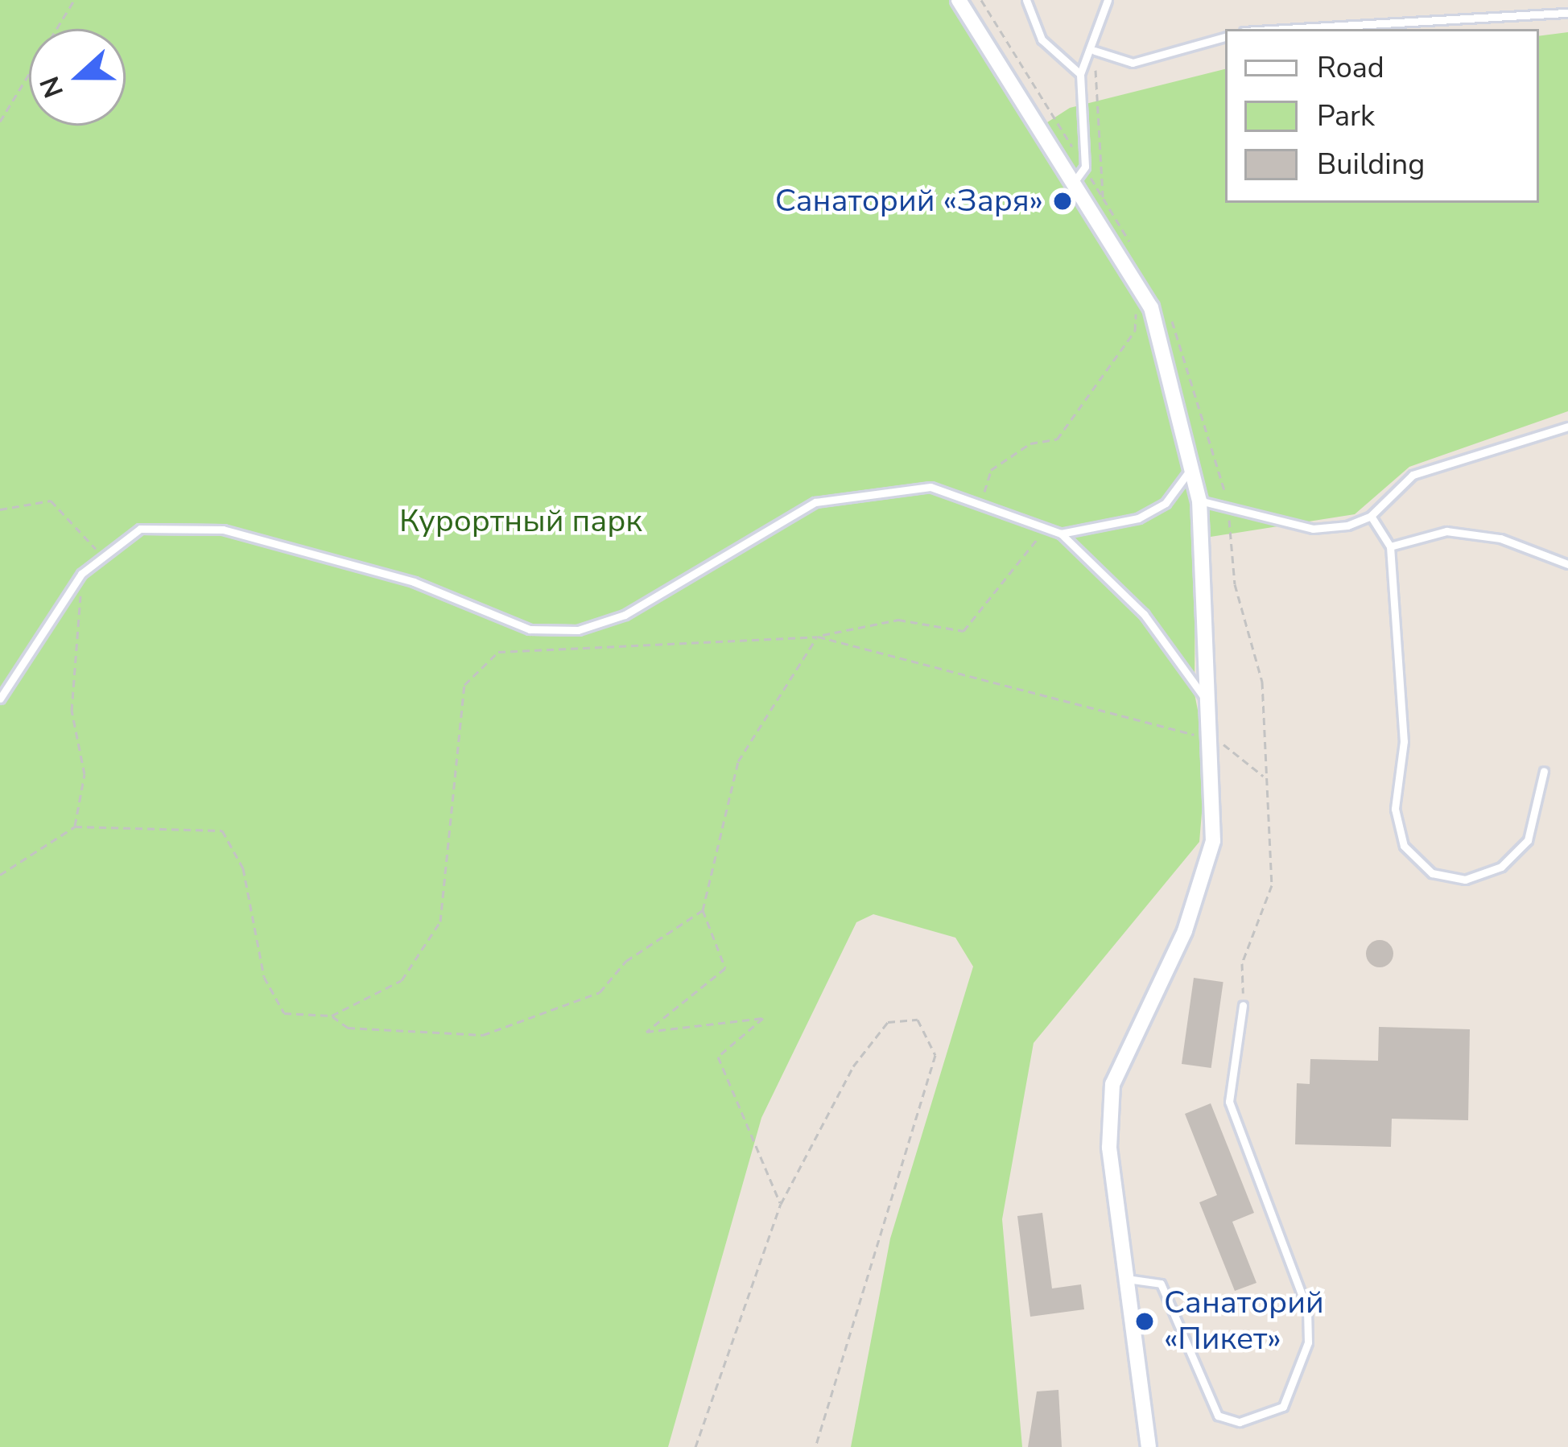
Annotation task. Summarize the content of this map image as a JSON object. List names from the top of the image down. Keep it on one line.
{"parks":["Курортный парк"],"places":["Санаторий «Заря»","Санаторий «Пикет»"],"legend":["Road","Park","Building"],"north":"left"}
